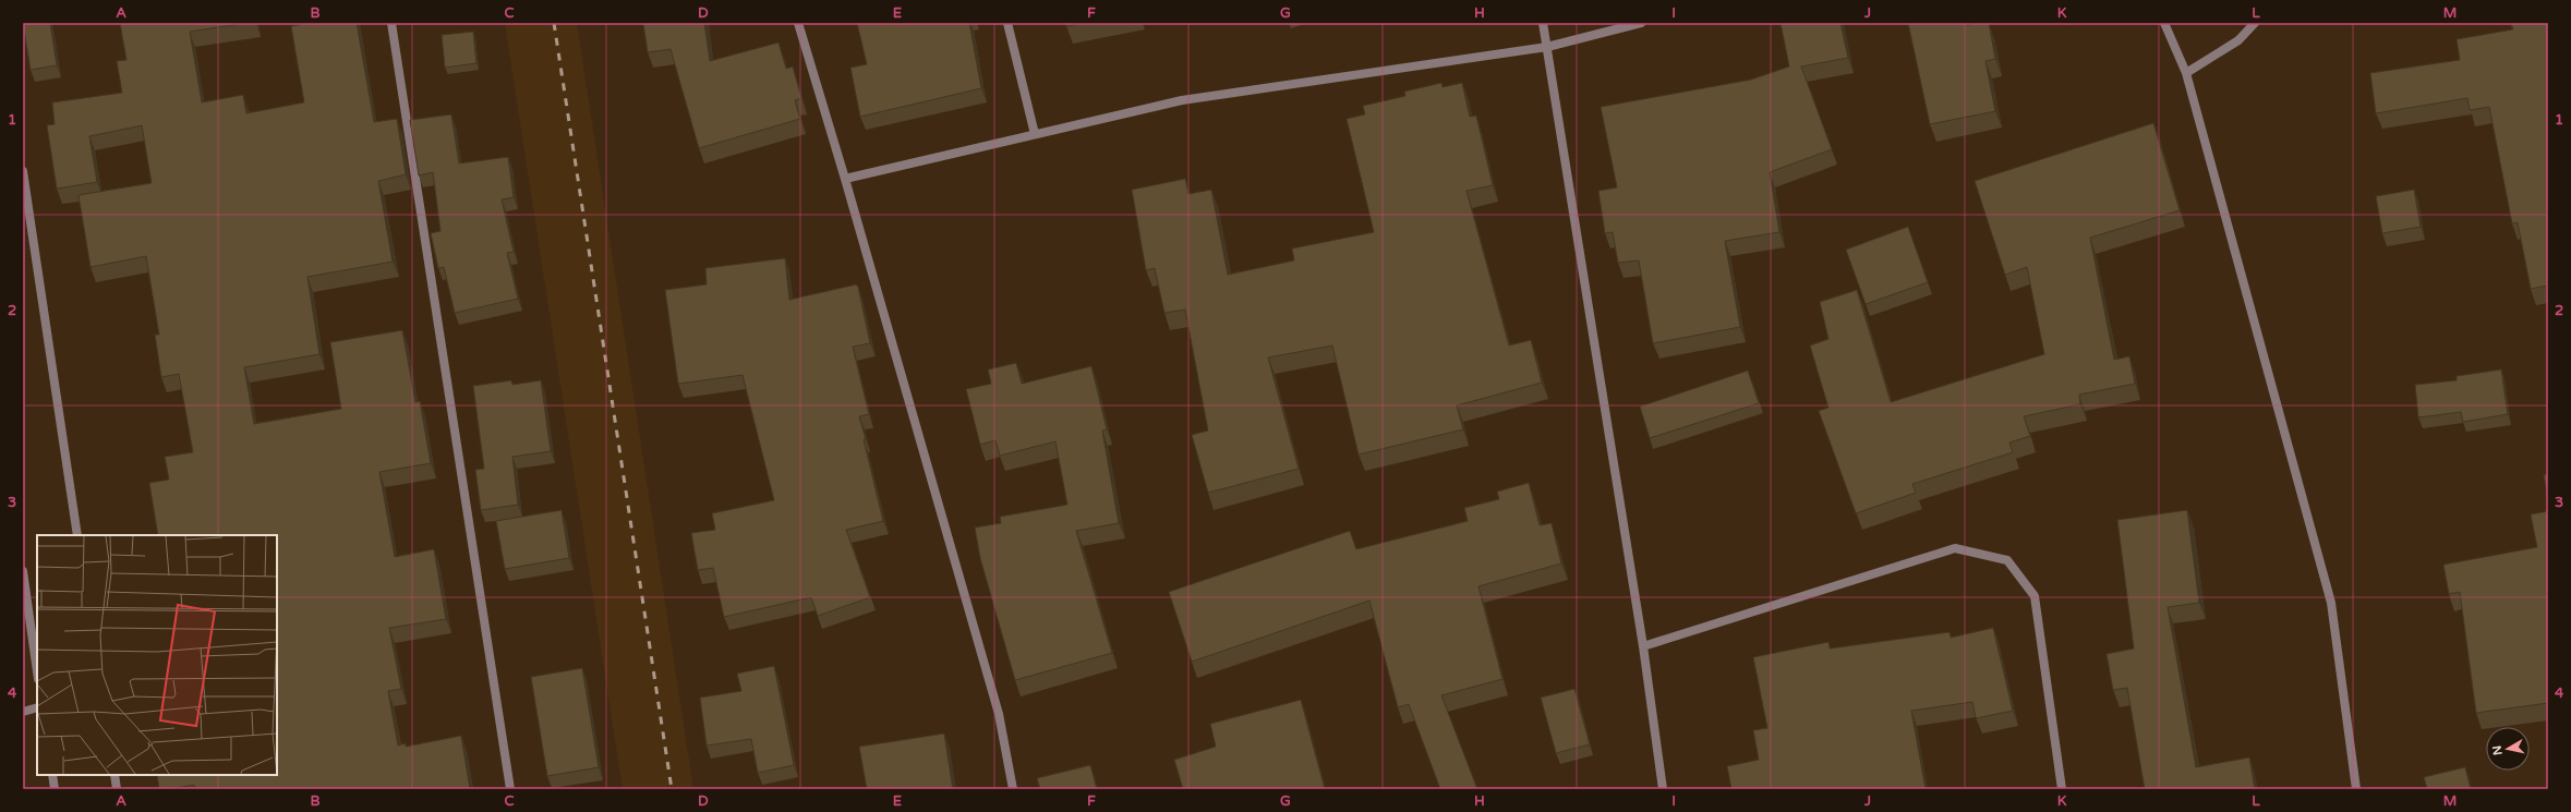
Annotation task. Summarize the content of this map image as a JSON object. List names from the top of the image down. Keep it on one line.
{"north":"left","grid":{"columns":["A","B","C","D","E","F","G","H","I","J","K","L","M"],"rows":["1","2","3","4"]}}
